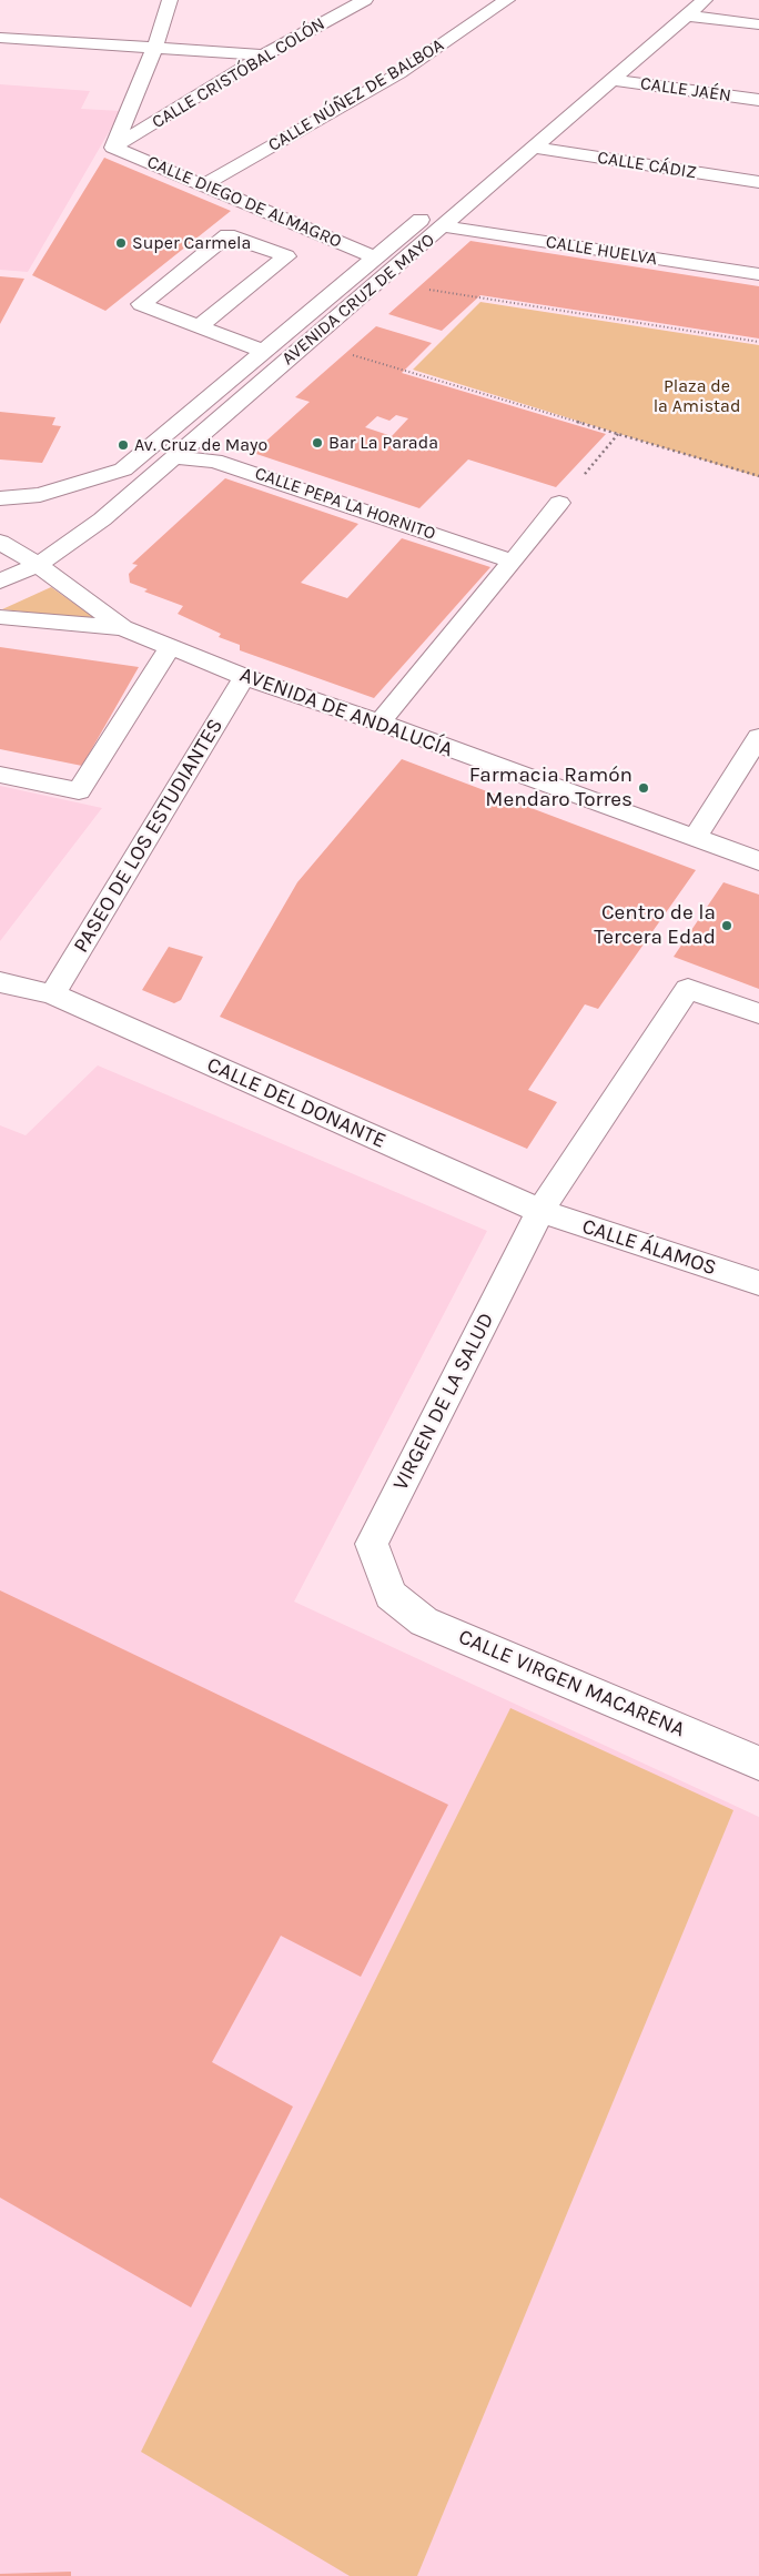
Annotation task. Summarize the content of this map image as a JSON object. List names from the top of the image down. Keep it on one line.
{"streets":{"street":["CALLE CRISTÓBAL COLÓN","CALLE JAÉN","CALLE NÚÑEZ DE BALBOA","CALLE CÁDIZ","CALLE DIEGO DE ALMAGRO","CALLE HUELVA","AVENIDA CRUZ DE MAYO","CALLE PEPA LA HORNITO","AVENIDA DE ANDALUCÍA","PASEO DE LOS ESTUDIANTES","CALLE DEL DONANTE","CALLE ÁLAMOS","VIRGEN DE LA SALUD","CALLE VIRGEN MACARENA"]},"crossings":[["CALLE CRISTÓBAL COLÓN","CALLE DIEGO DE ALMAGRO"],["CALLE JAÉN","AVENIDA CRUZ DE MAYO"],["CALLE NÚÑEZ DE BALBOA","CALLE DIEGO DE ALMAGRO"],["CALLE CÁDIZ","AVENIDA CRUZ DE MAYO"],["CALLE DIEGO DE ALMAGRO","AVENIDA CRUZ DE MAYO"],["CALLE HUELVA","AVENIDA CRUZ DE MAYO"],["AVENIDA CRUZ DE MAYO","CALLE PEPA LA HORNITO"],["AVENIDA CRUZ DE MAYO","AVENIDA DE ANDALUCÍA"],["AVENIDA DE ANDALUCÍA","PASEO DE LOS ESTUDIANTES"],["PASEO DE LOS ESTUDIANTES","CALLE DEL DONANTE"],["CALLE DEL DONANTE","CALLE ÁLAMOS"],["CALLE DEL DONANTE","VIRGEN DE LA SALUD"],["CALLE ÁLAMOS","VIRGEN DE LA SALUD"],["VIRGEN DE LA SALUD","CALLE VIRGEN MACARENA"]],"parks":["Plaza de la Amistad"],"places":["Super Carmela","Bar La Parada","Av. Cruz de Mayo","Farmacia Ramón Mendaro Torres","Centro de la Tercera Edad"]}
